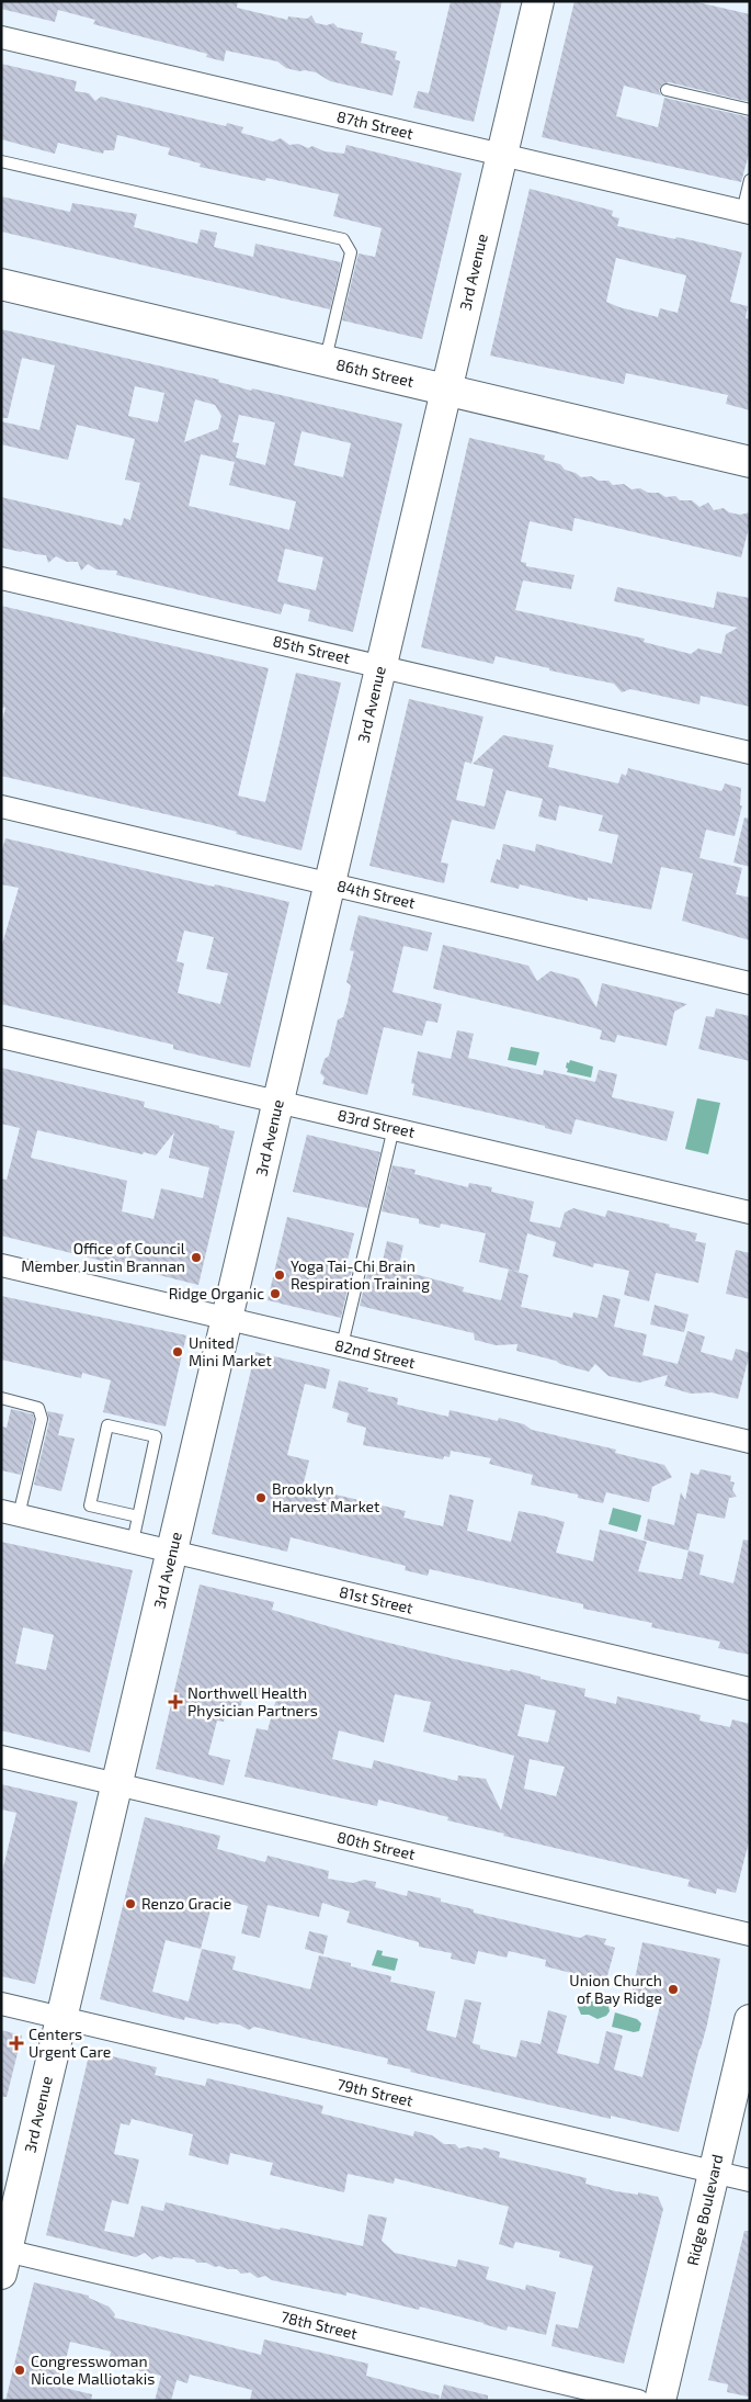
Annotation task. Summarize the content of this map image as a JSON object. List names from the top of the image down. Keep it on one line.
{"streets":{"street":["87th Street","3rd Avenue","86th Street","85th Street","84th Street","83rd Street","82nd Street","81st Street","80th Street","79th Street","Ridge Boulevard","78th Street"]},"crossings":[["87th Street","3rd Avenue"],["3rd Avenue","86th Street"],["3rd Avenue","85th Street"],["3rd Avenue","84th Street"],["3rd Avenue","83rd Street"],["3rd Avenue","82nd Street"],["3rd Avenue","81st Street"],["3rd Avenue","80th Street"],["3rd Avenue","79th Street"],["3rd Avenue","78th Street"],["79th Street","Ridge Boulevard"]],"places":{"other":["Office of Council Member Justin Brannan","Yoga Tai-Chi Brain Respiration Training","Ridge Organic","United Mini Market","Brooklyn Harvest Market","Renzo Gracie","Union Church of Bay Ridge","Congresswoman Nicole Malliotakis"],"health":["Northwell Health Physician Partners","Centers Urgent Care"]}}
